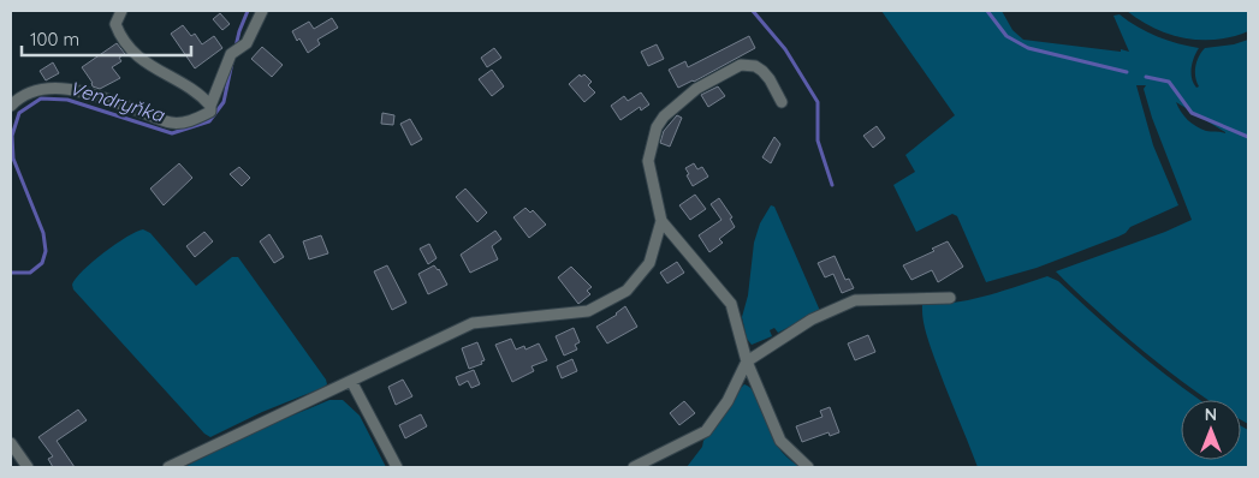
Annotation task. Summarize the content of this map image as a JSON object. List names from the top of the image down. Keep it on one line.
{"water":["Vendryňka"],"scale_bar":"100 m","north":"top"}
